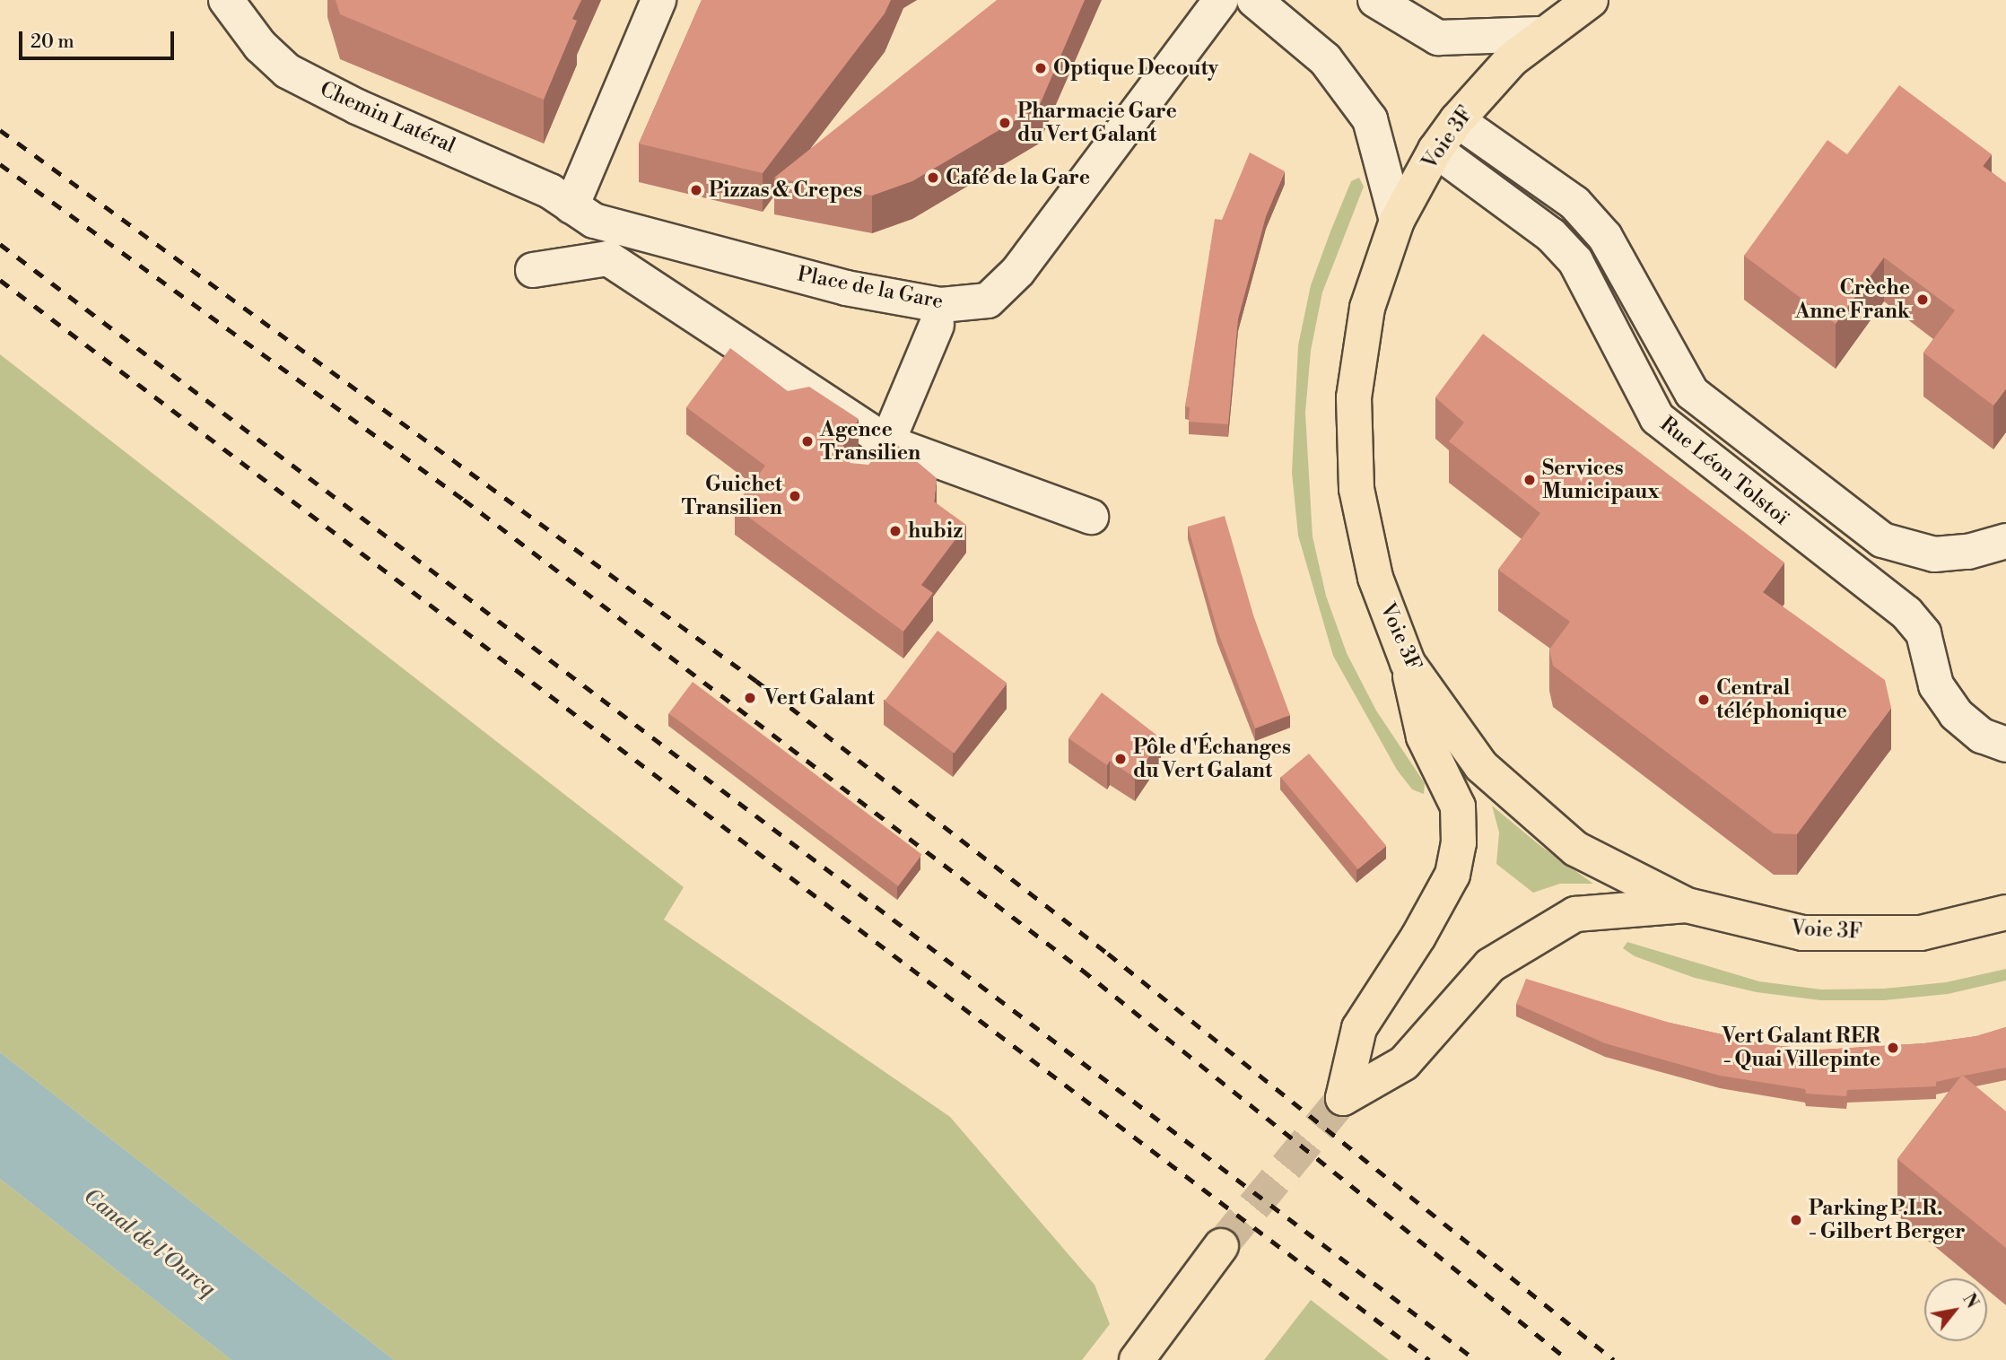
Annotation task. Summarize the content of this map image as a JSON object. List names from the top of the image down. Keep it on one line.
{"streets":{"main road":["Voie 3F"],"street":["Chemin Latéral","Place de la Gare","Rue Léon Tolstoï"]},"crossings":[["Chemin Latéral","Place de la Gare"],["Voie 3F","Rue Léon Tolstoï"]],"water":["Canal de l'Ourcq"],"places":["Optique Decouty","Pharmacie Gare du Vert Galant","Café de la Gare","Pizzas & Crepes","Crèche Anne Frank","Agence Transilien","Services Municipaux","Guichet Transilien","hubiz","Vert Galant","Central téléphonique","Pôle d'Échanges du Vert Galant","Vert Galant RER - Quai Villepinte","Parking P.I.R. - Gilbert Berger"],"scale_bar":"20 m","north":"top right"}
